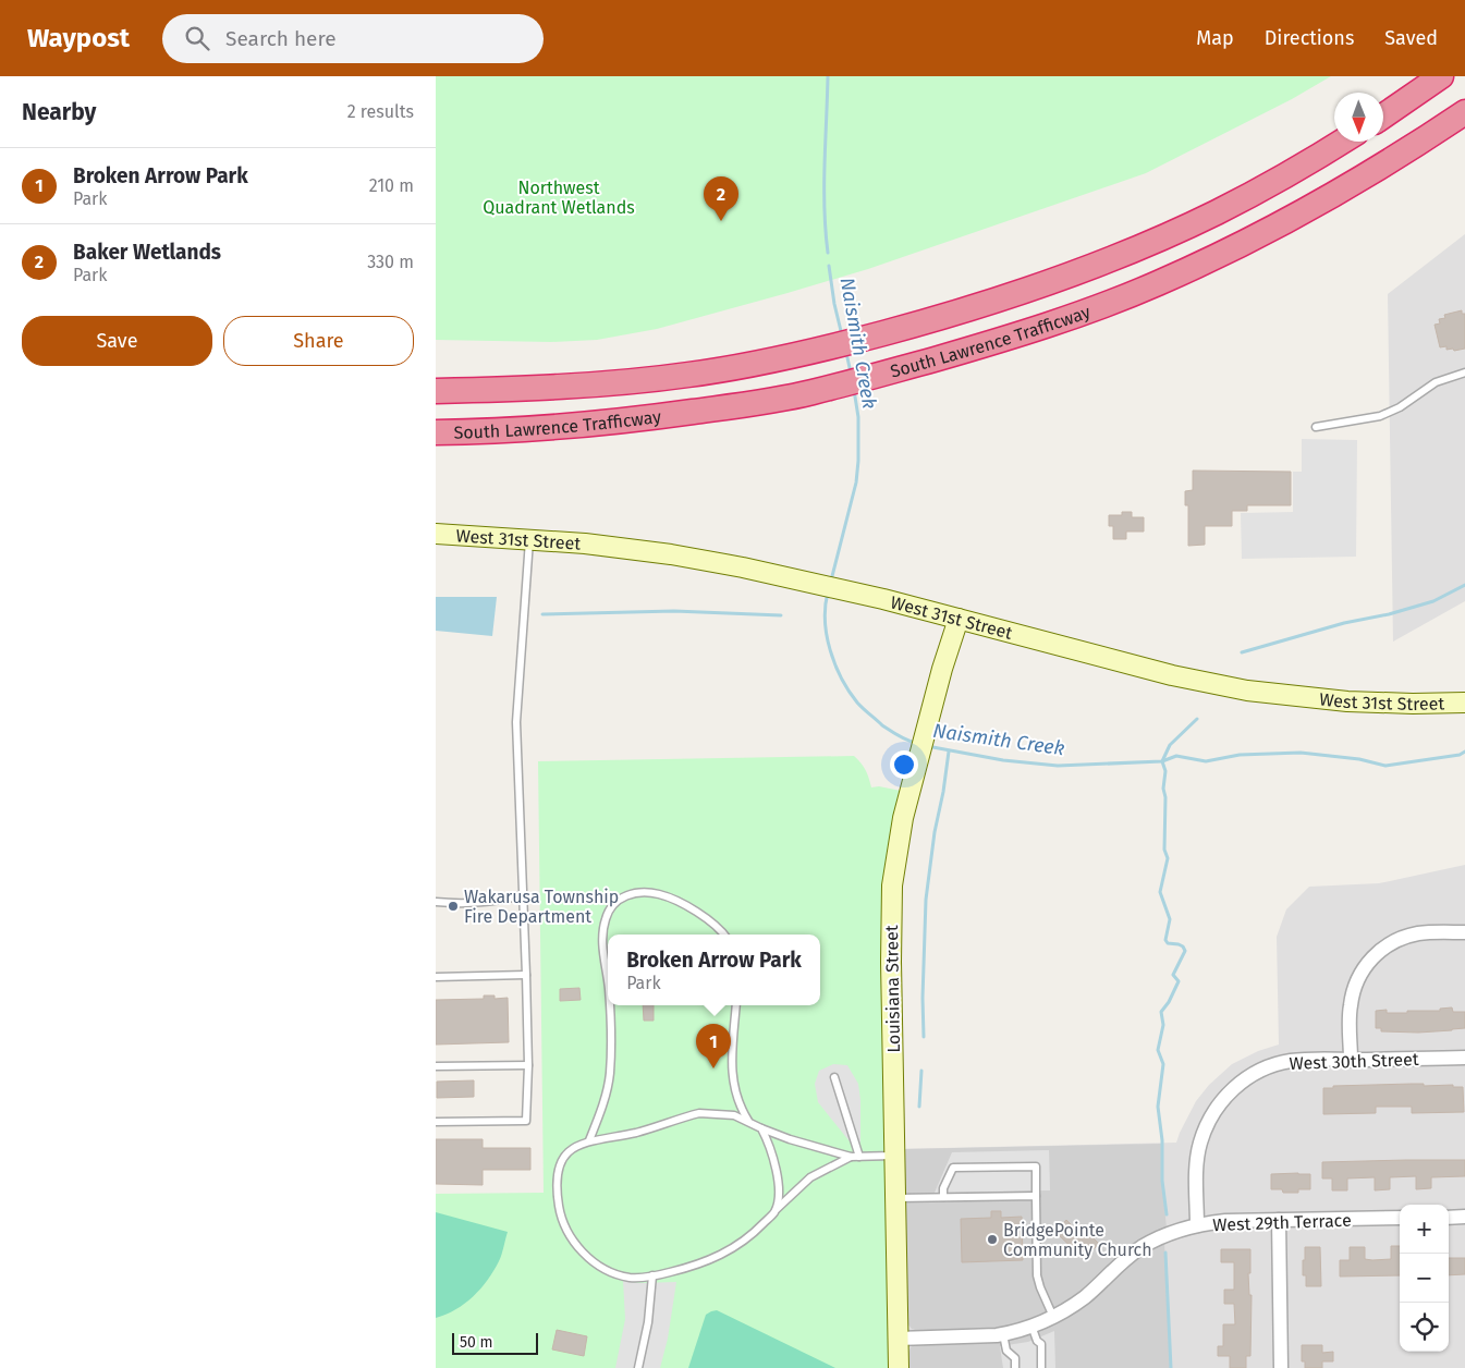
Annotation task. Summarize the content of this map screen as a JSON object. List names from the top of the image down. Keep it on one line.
{"streets":{"highway":["South Lawrence Trafficway"],"main road":["West 31st Street","Louisiana Street"],"street":["West 30th Street","West 29th Terrace"]},"crossings":[["West 31st Street","Louisiana Street"],["Louisiana Street","West 29th Terrace"],["West 30th Street","West 29th Terrace"]],"water":["Naismith Creek"],"parks":["Northwest Quadrant Wetlands"],"places":["Wakarusa Township Fire Department","BridgePointe Community Church"],"scale_bar":"50 m","north":"bottom","page":{"header":"Waypost","search":"Search here","nav":["Map","Directions","Saved"],"heading":["Nearby","2 results"],"list":[{"mark":"1","name":"Broken Arrow Park","note":"Park","value":"210 m"},{"mark":"2","name":"Baker Wetlands","note":"Park","value":"330 m"}],"pins":["2","1"],"buttons":["Save","Share"],"popup":["Broken Arrow Park","Park"],"map_buttons":["+","−"],"scale":"50 m"}}
